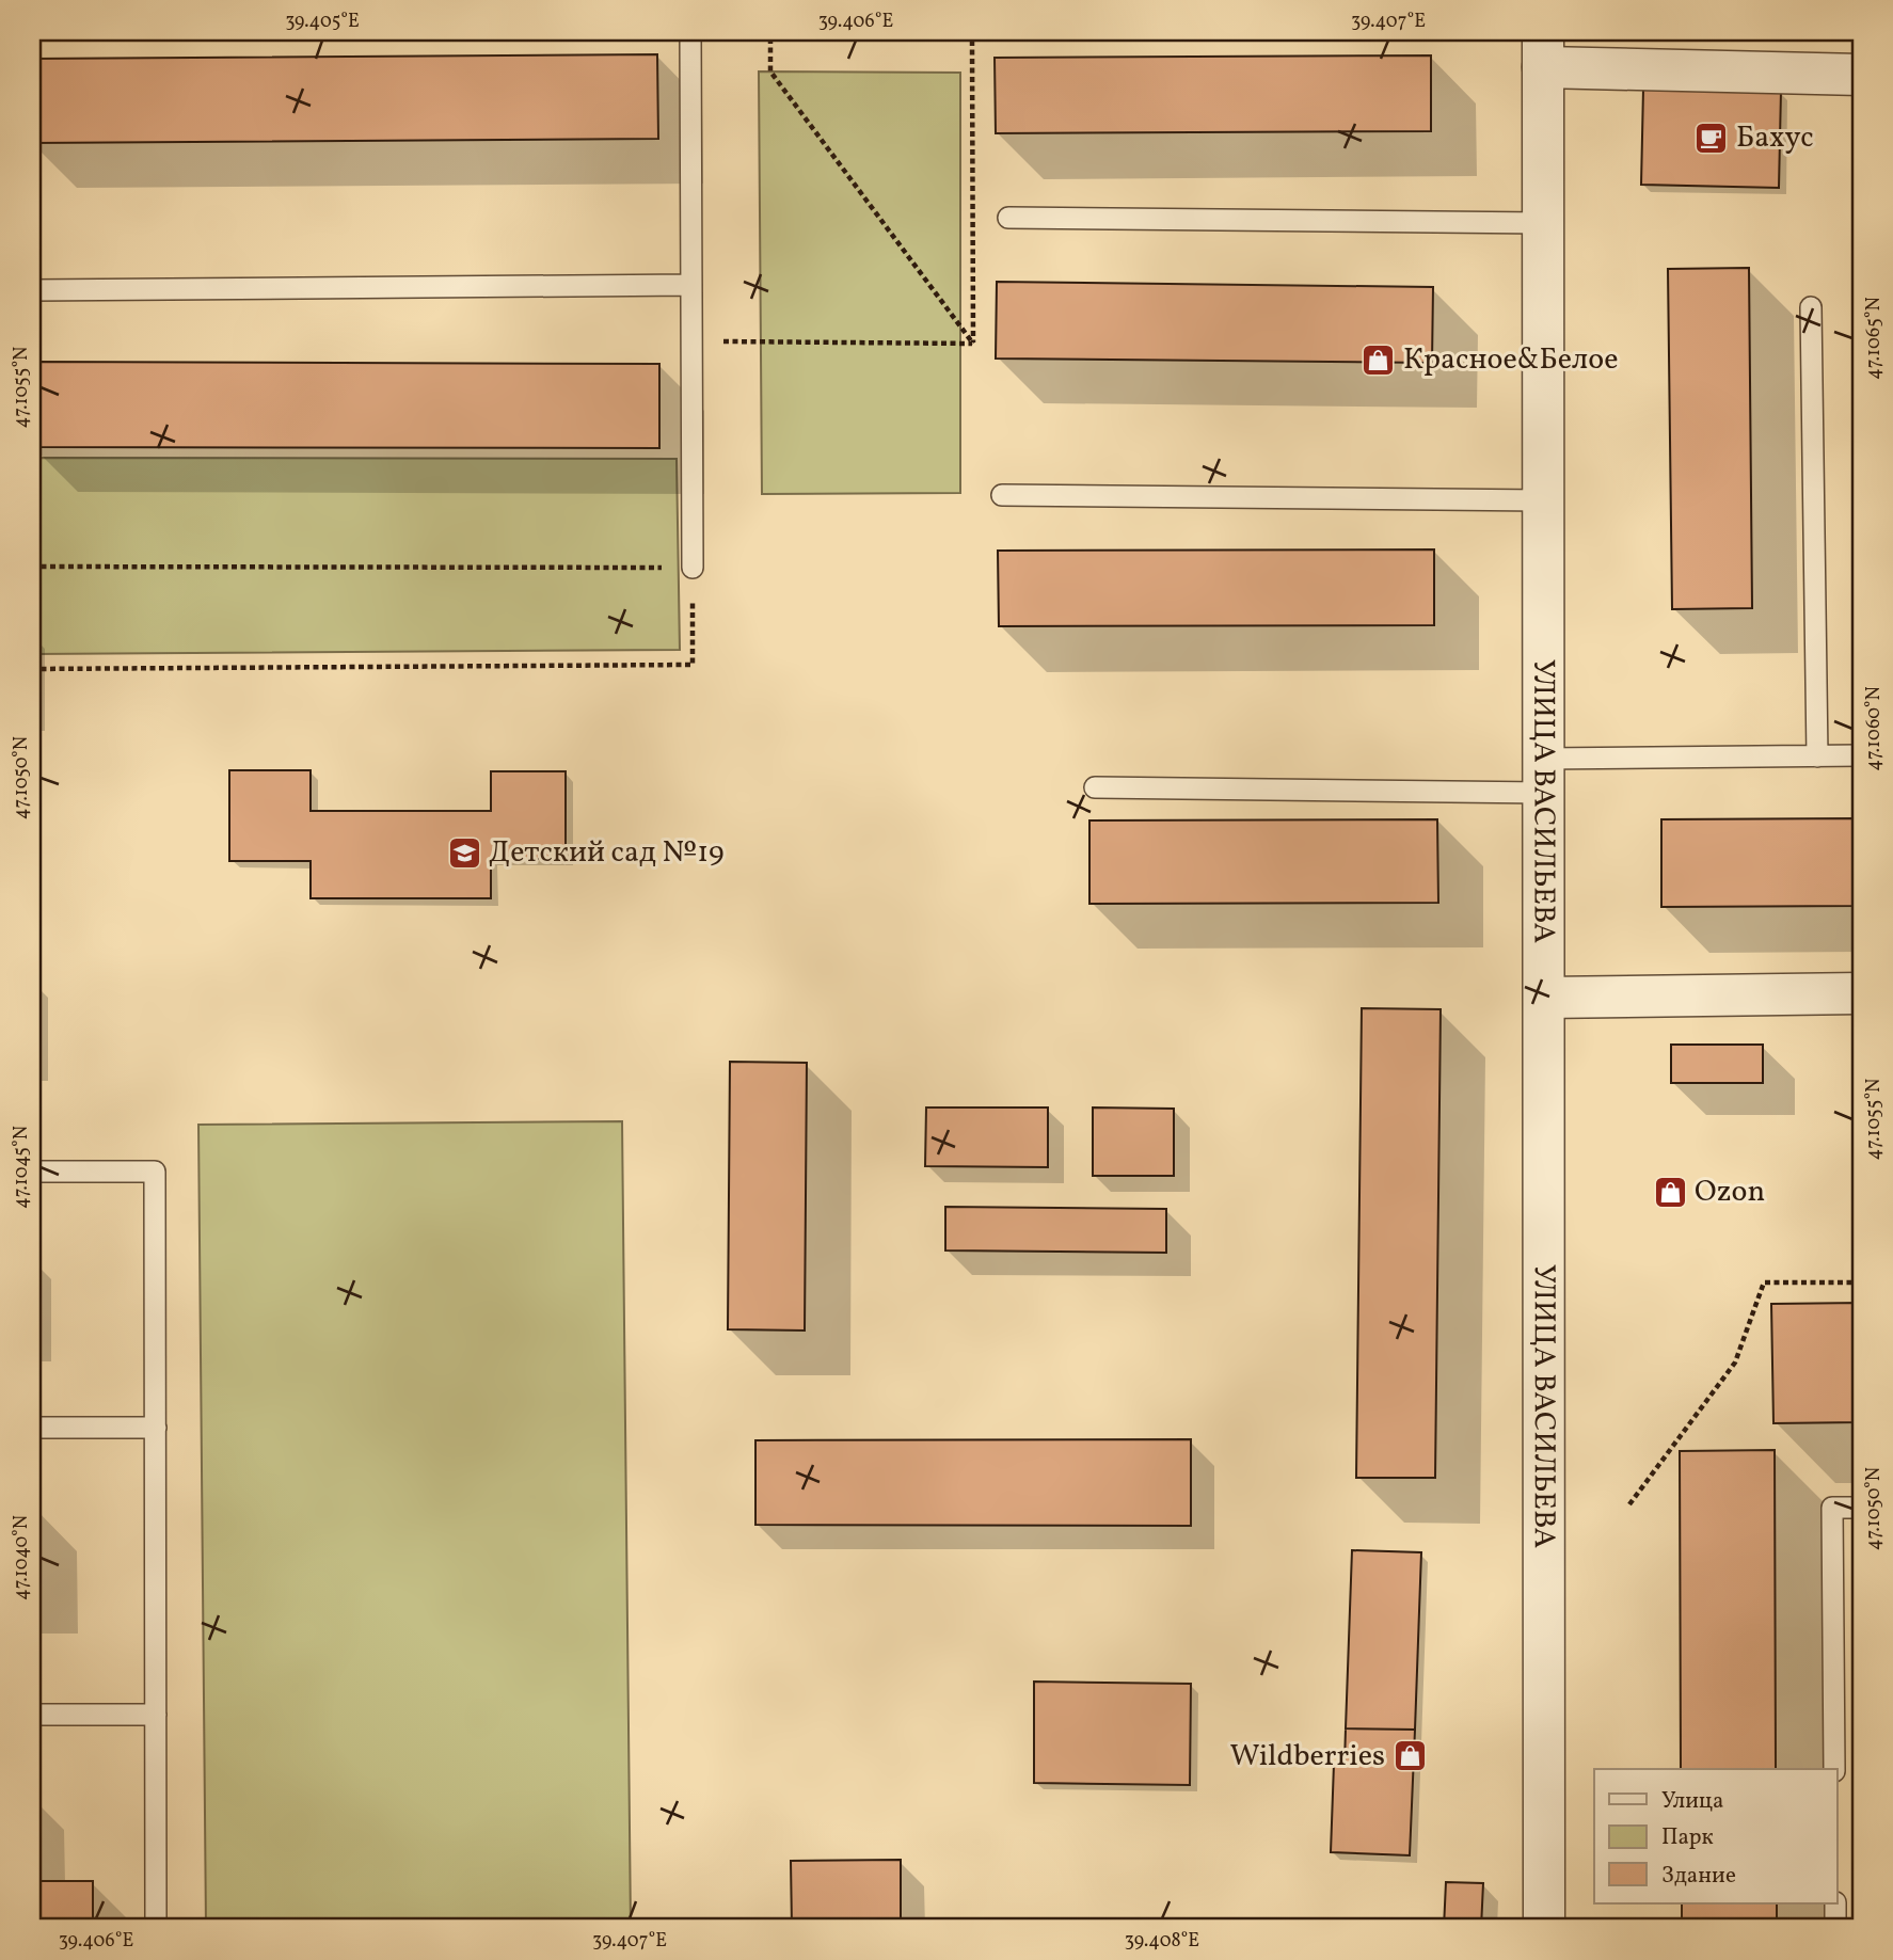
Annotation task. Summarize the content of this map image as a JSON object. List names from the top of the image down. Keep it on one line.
{"streets":{"street":["УЛИЦА ВАСИЛЬЕВА"]},"places":{"cafe":["Бахус"],"shop":["Красное&Белое","Ozon","Wildberries"],"school or university":["Детский сад №19"]},"legend":["Улица","Парк","Здание"],"coordinates":["39.405°E","39.406°E","39.407°E","47.1065°N","47.1055°N","47.1060°N","47.1050°N","47.1045°N","47.1040°N","39.408°E"]}
